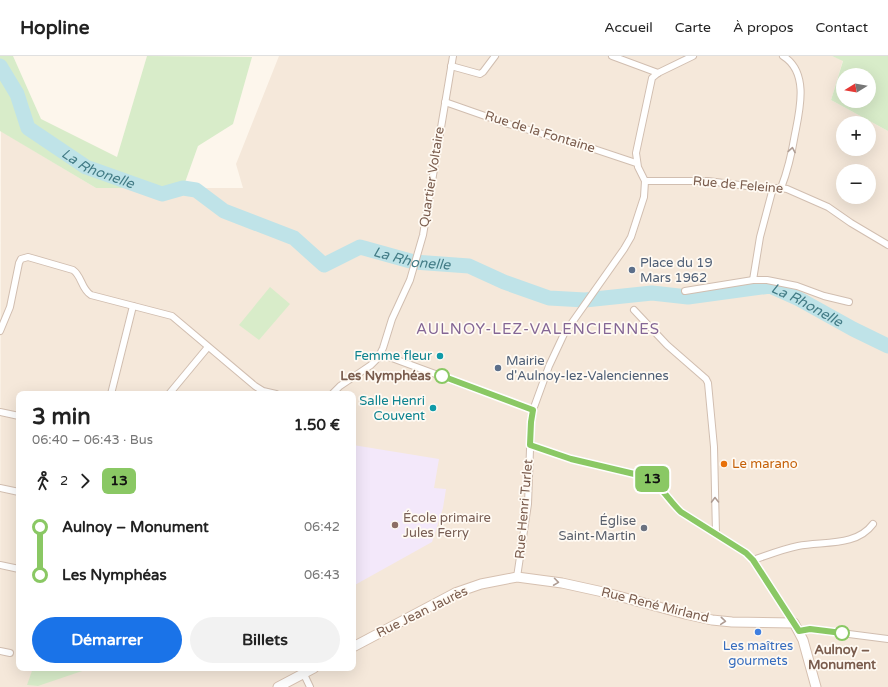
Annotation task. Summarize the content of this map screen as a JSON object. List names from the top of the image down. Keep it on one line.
{"streets":{"street":["Rue de la Fontaine","Quartier Voltaire","Rue de Feleine","Rue Henri Turlet","Rue René Mirland","Rue Jean Jaurès"]},"crossings":[["Rue de la Fontaine","Quartier Voltaire"],["Rue de Feleine","Rue Henri Turlet"],["Rue Henri Turlet","Rue René Mirland"],["Rue Henri Turlet","Rue Jean Jaurès"],["Rue René Mirland","Rue Jean Jaurès"]],"one_way":["Rue René Mirland"],"districts":["AULNOY-LEZ-VALENCIENNES"],"water":["La Rhonelle"],"places":["Place du 19 Mars 1962","Femme fleur","Mairie d'Aulnoy-lez-Valenciennes","Les Nymphéas","Salle Henri Couvent","Le marano","École primaire Jules Ferry","Église Saint-Martin","Les maîtres gourmets","Aulnoy – Monument"],"lines":["bus line 13"],"north":"left","page":{"header":"Hopline","nav":["Accueil","Carte","À propos","Contact"],"on_map":"13","map_buttons":["+","−"],"heading":["3 min","06:40 – 06:43 · Bus","1.50 €"],"legs":["2","13"],"list":[{"name":"Aulnoy – Monument","value":"06:42"},{"name":"Les Nymphéas","value":"06:43"}],"buttons":["Démarrer","Billets"]}}
